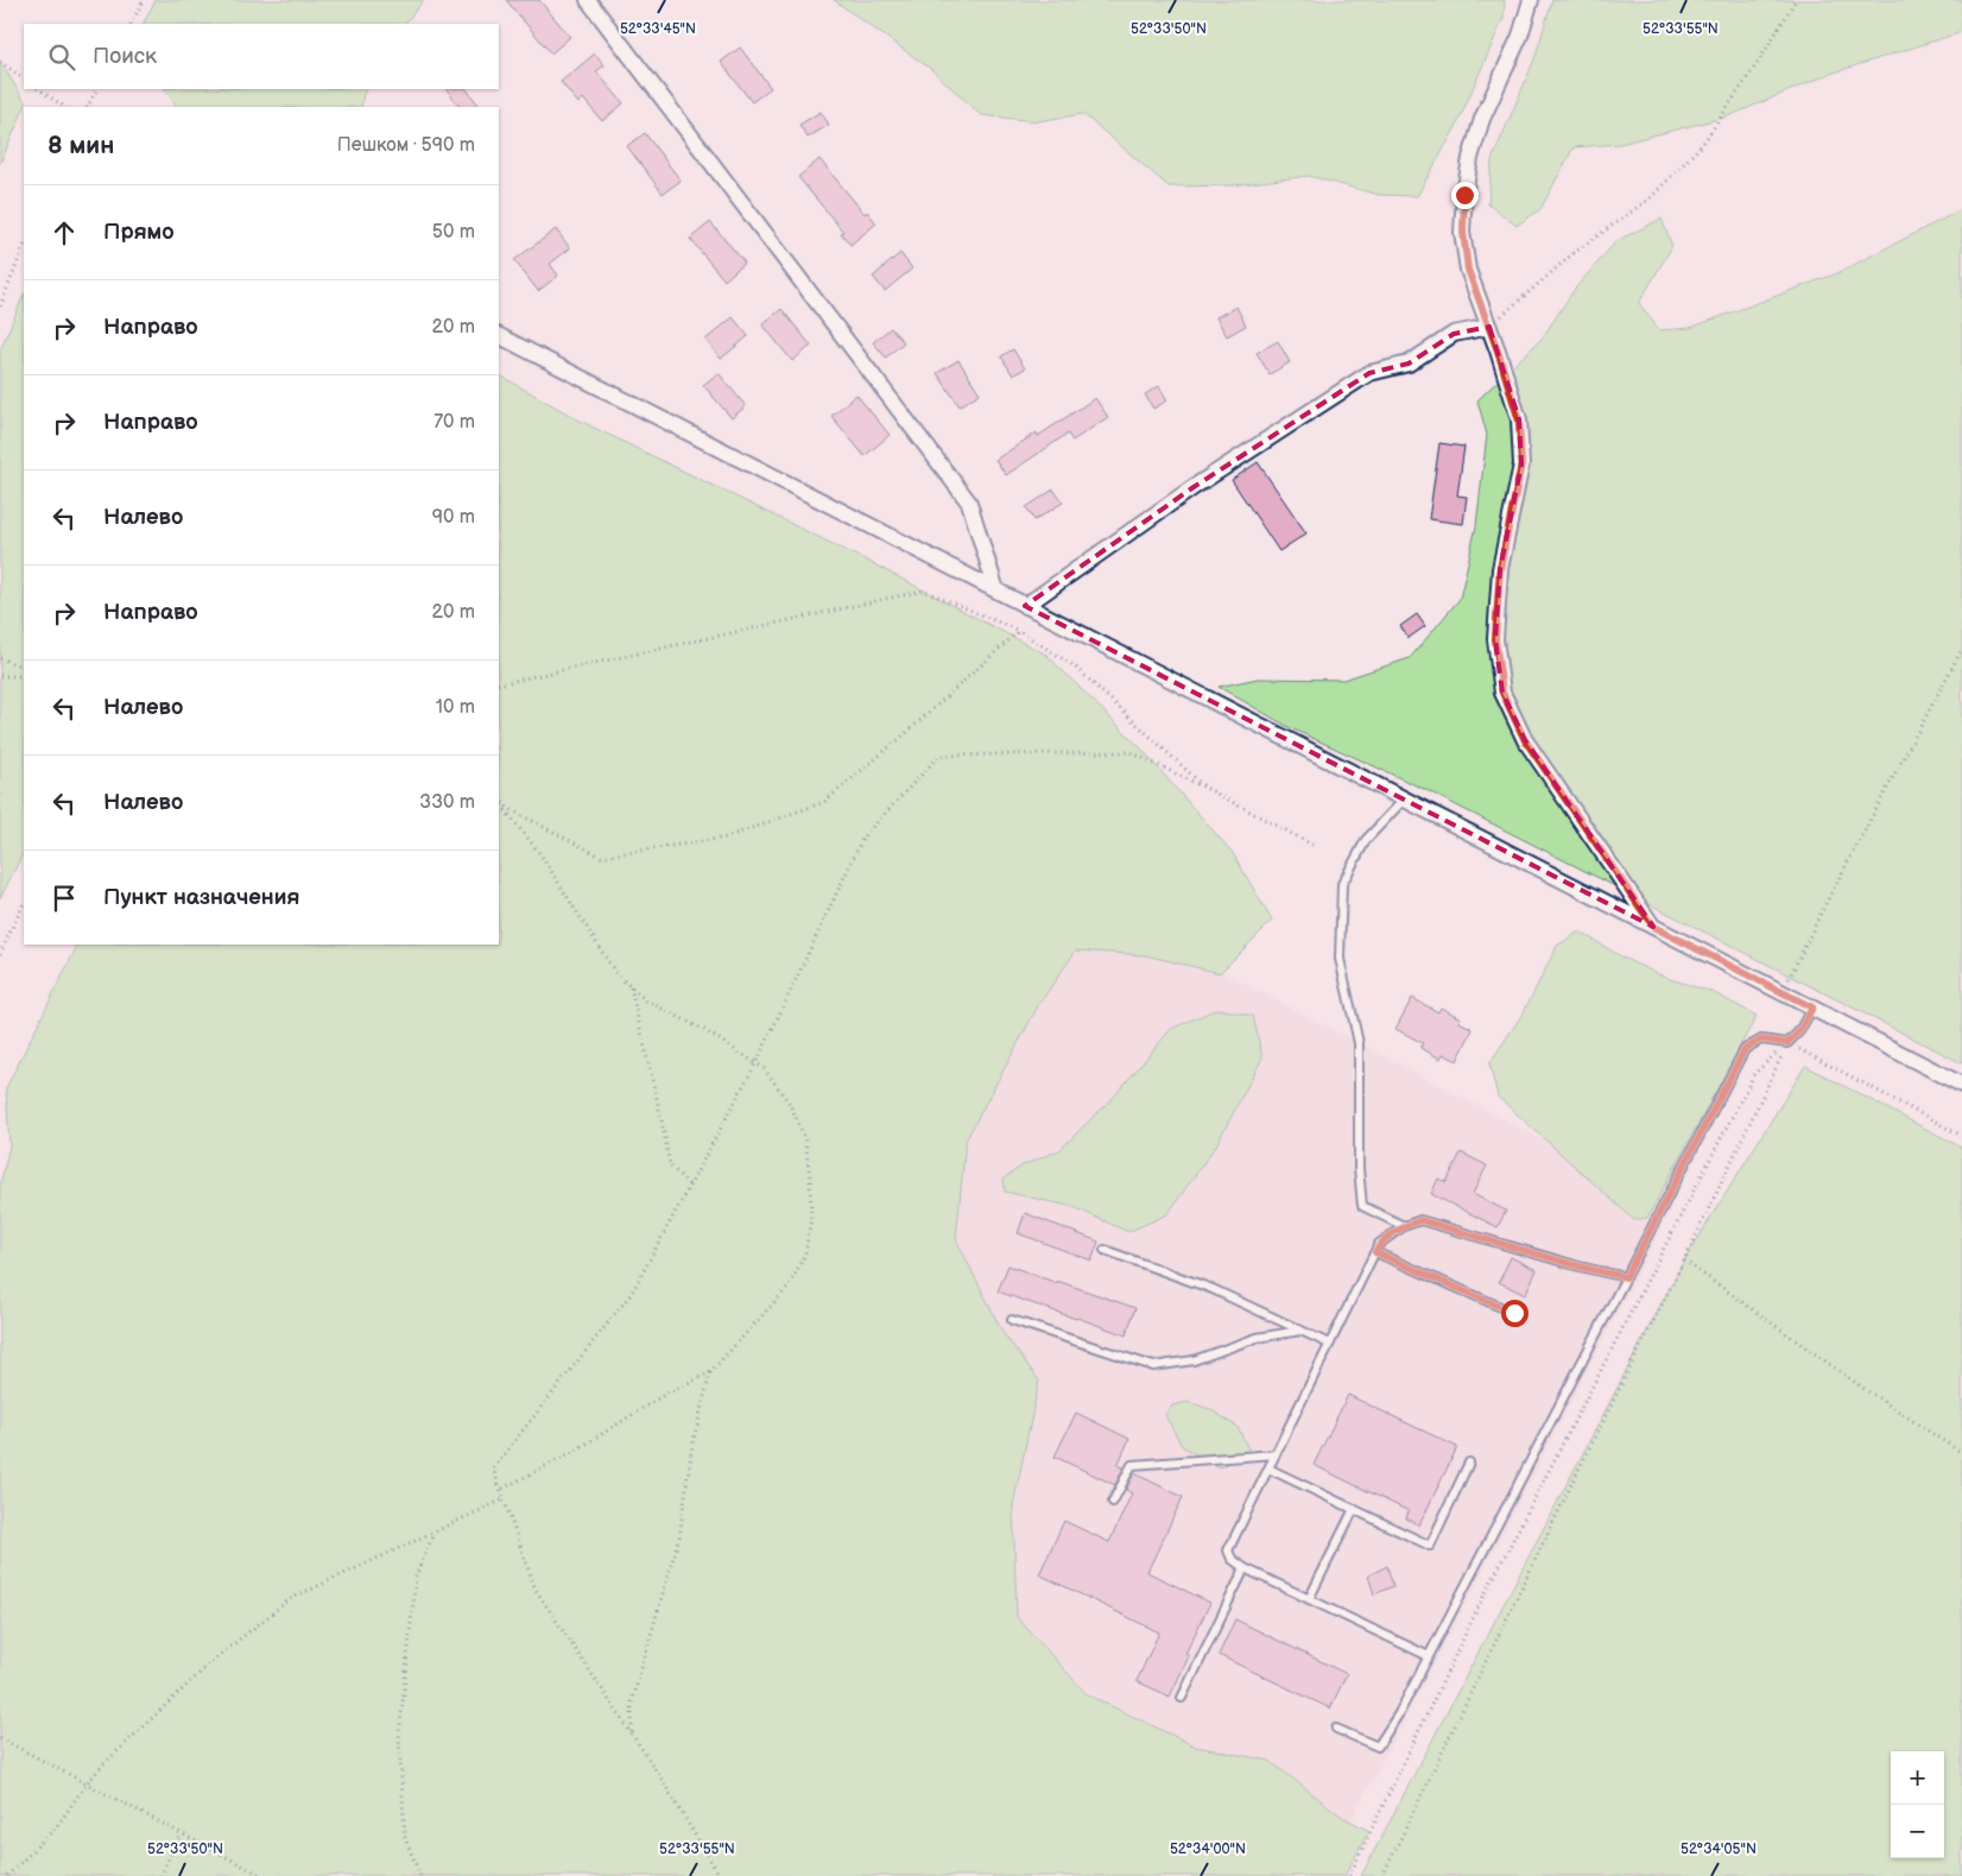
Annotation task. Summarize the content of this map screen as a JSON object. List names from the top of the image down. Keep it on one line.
{"page":{"search":"Поиск","heading":["8 мин","Пешком · 590 m"],"list":[["Прямо","50 m"],["Направо","20 m"],["Направо","70 m"],["Налево","90 m"],["Направо","20 m"],["Налево","10 m"],["Налево","330 m"],"Пункт назначения"],"map_buttons":["+","−"]},"coordinates":["52°33'45\"N","52°33'50\"N","52°33'55\"N","52°34'00\"N","52°34'05\"N"]}
